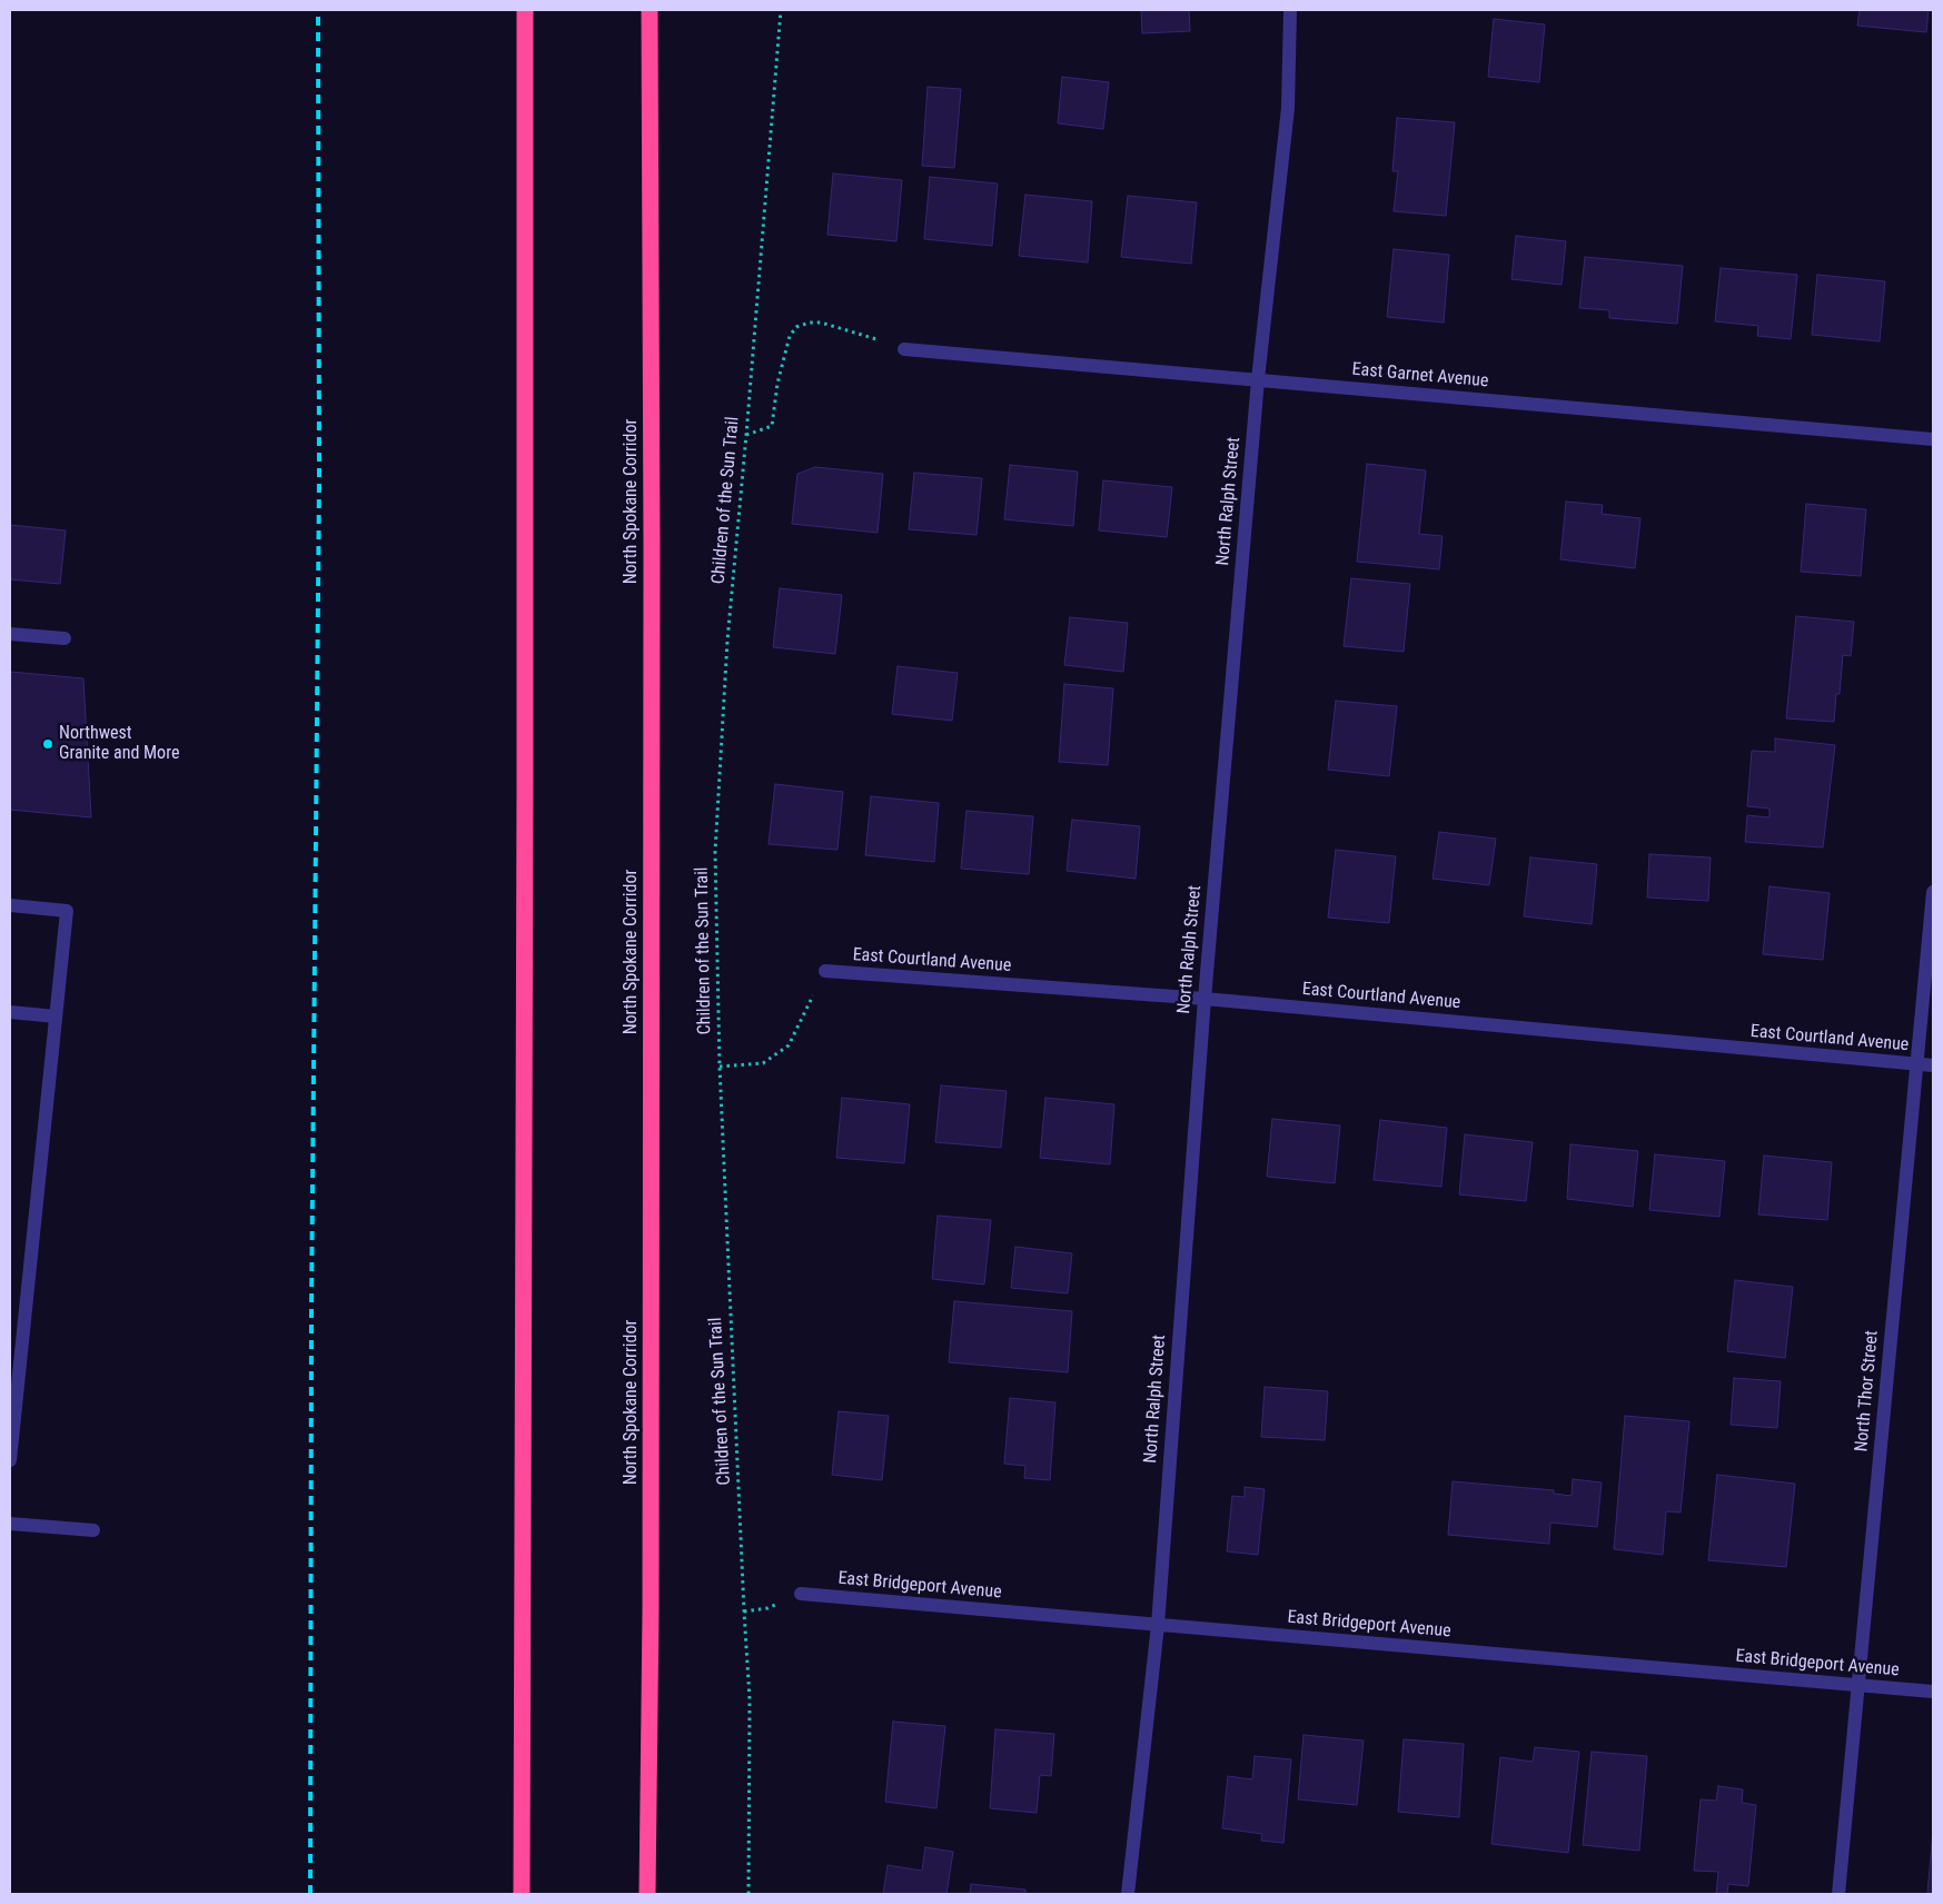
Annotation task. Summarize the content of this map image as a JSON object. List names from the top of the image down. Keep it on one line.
{"streets":{"highway":["North Spokane Corridor"],"street":["East Garnet Avenue","North Ralph Street","East Courtland Avenue","North Thor Street","East Bridgeport Avenue"],"path":["Children of the Sun Trail"]},"crossings":[["East Garnet Avenue","North Ralph Street"],["North Ralph Street","East Courtland Avenue"],["North Ralph Street","East Bridgeport Avenue"],["East Courtland Avenue","North Thor Street"],["North Thor Street","East Bridgeport Avenue"]],"places":["Northwest Granite and More"]}
